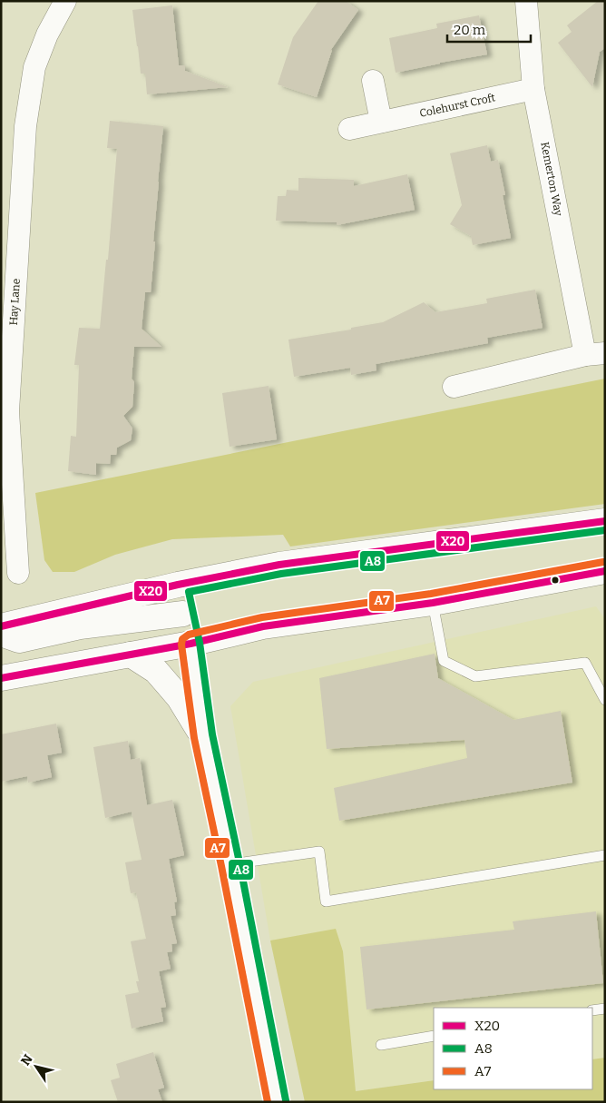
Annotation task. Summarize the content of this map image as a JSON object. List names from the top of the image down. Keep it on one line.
{"streets":{"street":["Colehurst Croft","Kemerton Way","Hay Lane"]},"crossings":[["Colehurst Croft","Kemerton Way"]],"lines":["transit line X20","transit line A8","transit line A7"],"legend":["X20","A8","A7"],"scale_bar":"20 m","north":"top left"}
